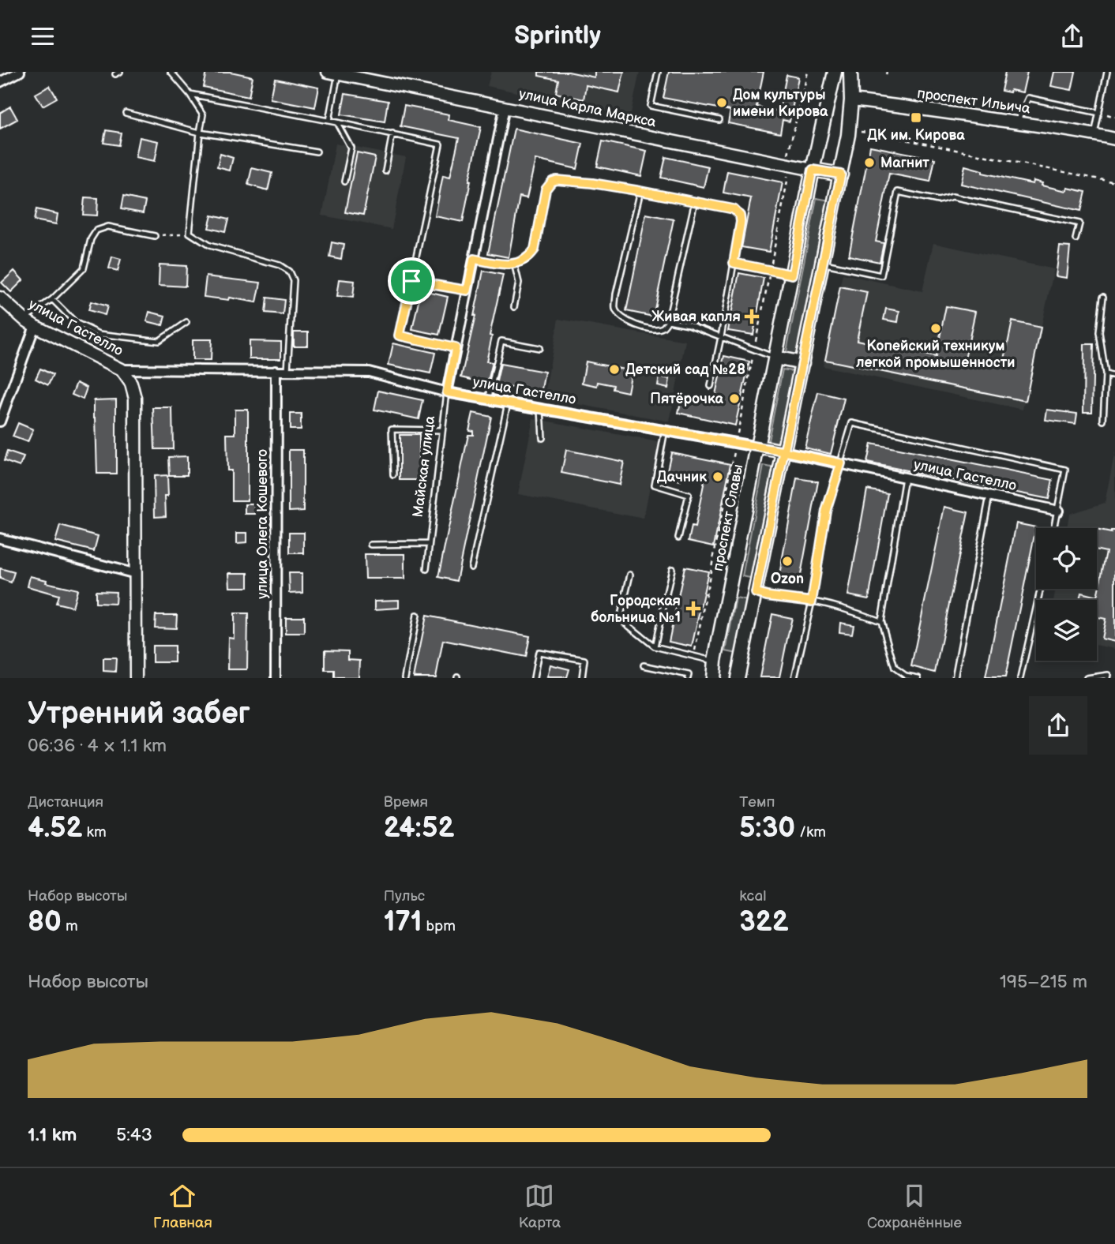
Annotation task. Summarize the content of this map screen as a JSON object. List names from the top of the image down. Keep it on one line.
{"streets":{"main road":["проспект Ильича","улица Карла Маркса","улица Гастелло","проспект Славы"],"street":["Майская улица","улица Олега Кошевого"]},"crossings":[["проспект Ильича","проспект Славы"],["улица Карла Маркса","Майская улица"],["улица Карла Маркса","проспект Славы"],["улица Гастелло","Майская улица"],["улица Гастелло","проспект Славы"],["улица Гастелло","улица Олега Кошевого"]],"places":{"other":["Дом культуры имени Кирова","Магнит","Копейский техникум легкой промышенности","Детский сад №28","Пятёрочка","Дачник","Ozon"],"transit":["ДК им. Кирова"],"health":["Живая капля","Городская больница №1"]},"page":{"header":"Sprintly","heading":["Утренний забег","06:36 · 4 × 1.1 km"],"stats":[["Дистанция","4.52 km"],["Время","24:52"],["Темп","5:30 /km"],["Набор высоты","80 m"],["Пульс","171 bpm"],["kcal","322"]],"chart":["Набор высоты","195–215 m"],"list":[{"name":"1.1 km","note":"5:43"}],"tabs":["Главная","Карта","Сохранённые"]}}
